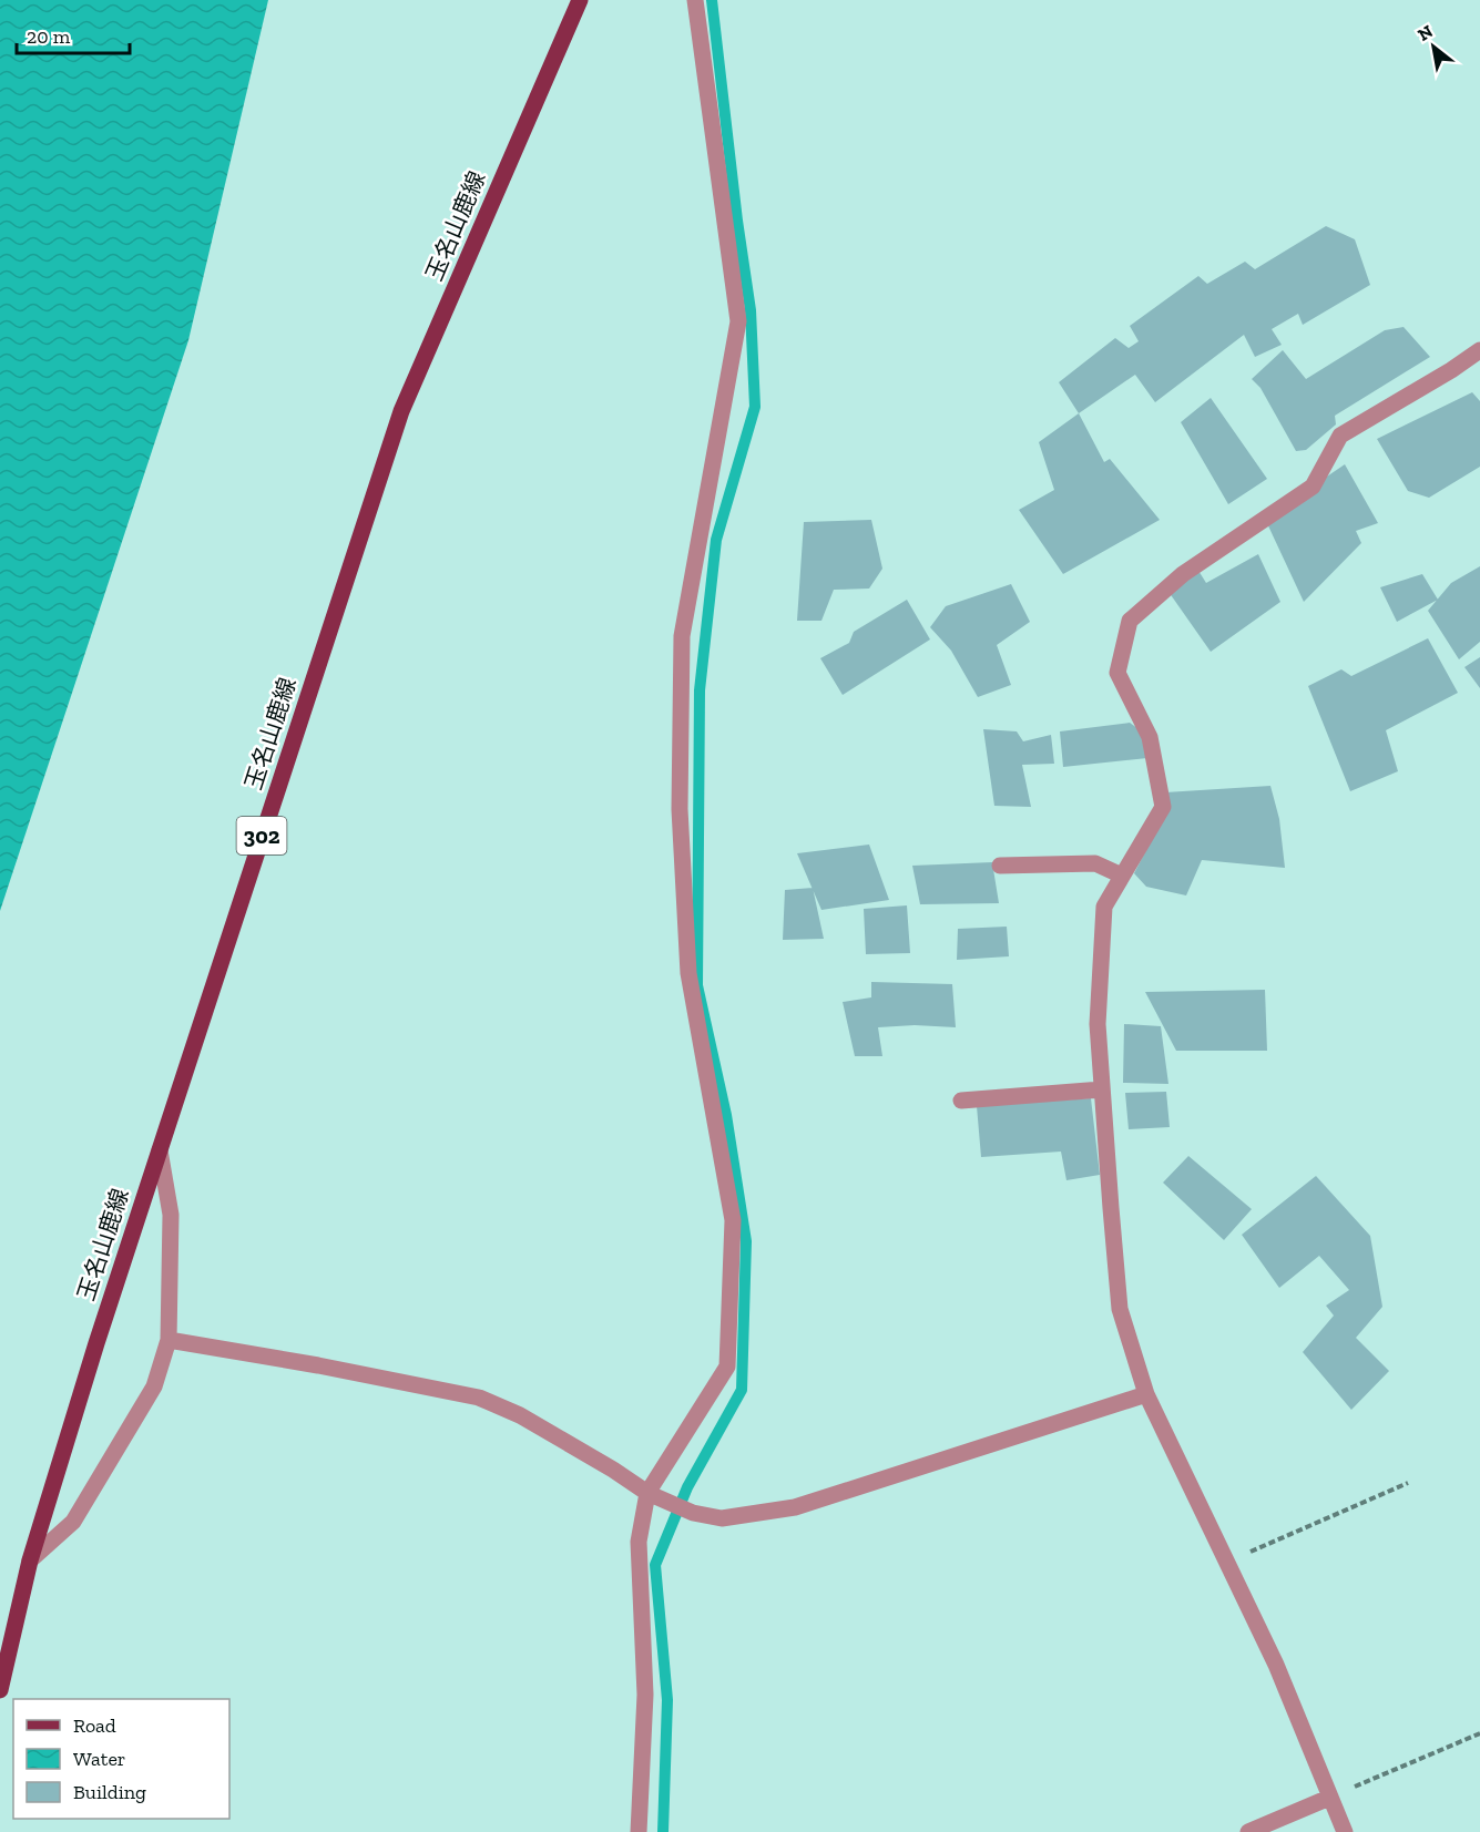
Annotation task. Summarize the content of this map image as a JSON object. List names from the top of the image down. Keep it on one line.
{"streets":{"main road":["玉名山鹿線","302"]},"legend":["Road","Water","Building"],"scale_bar":"20 m","north":"top left"}
